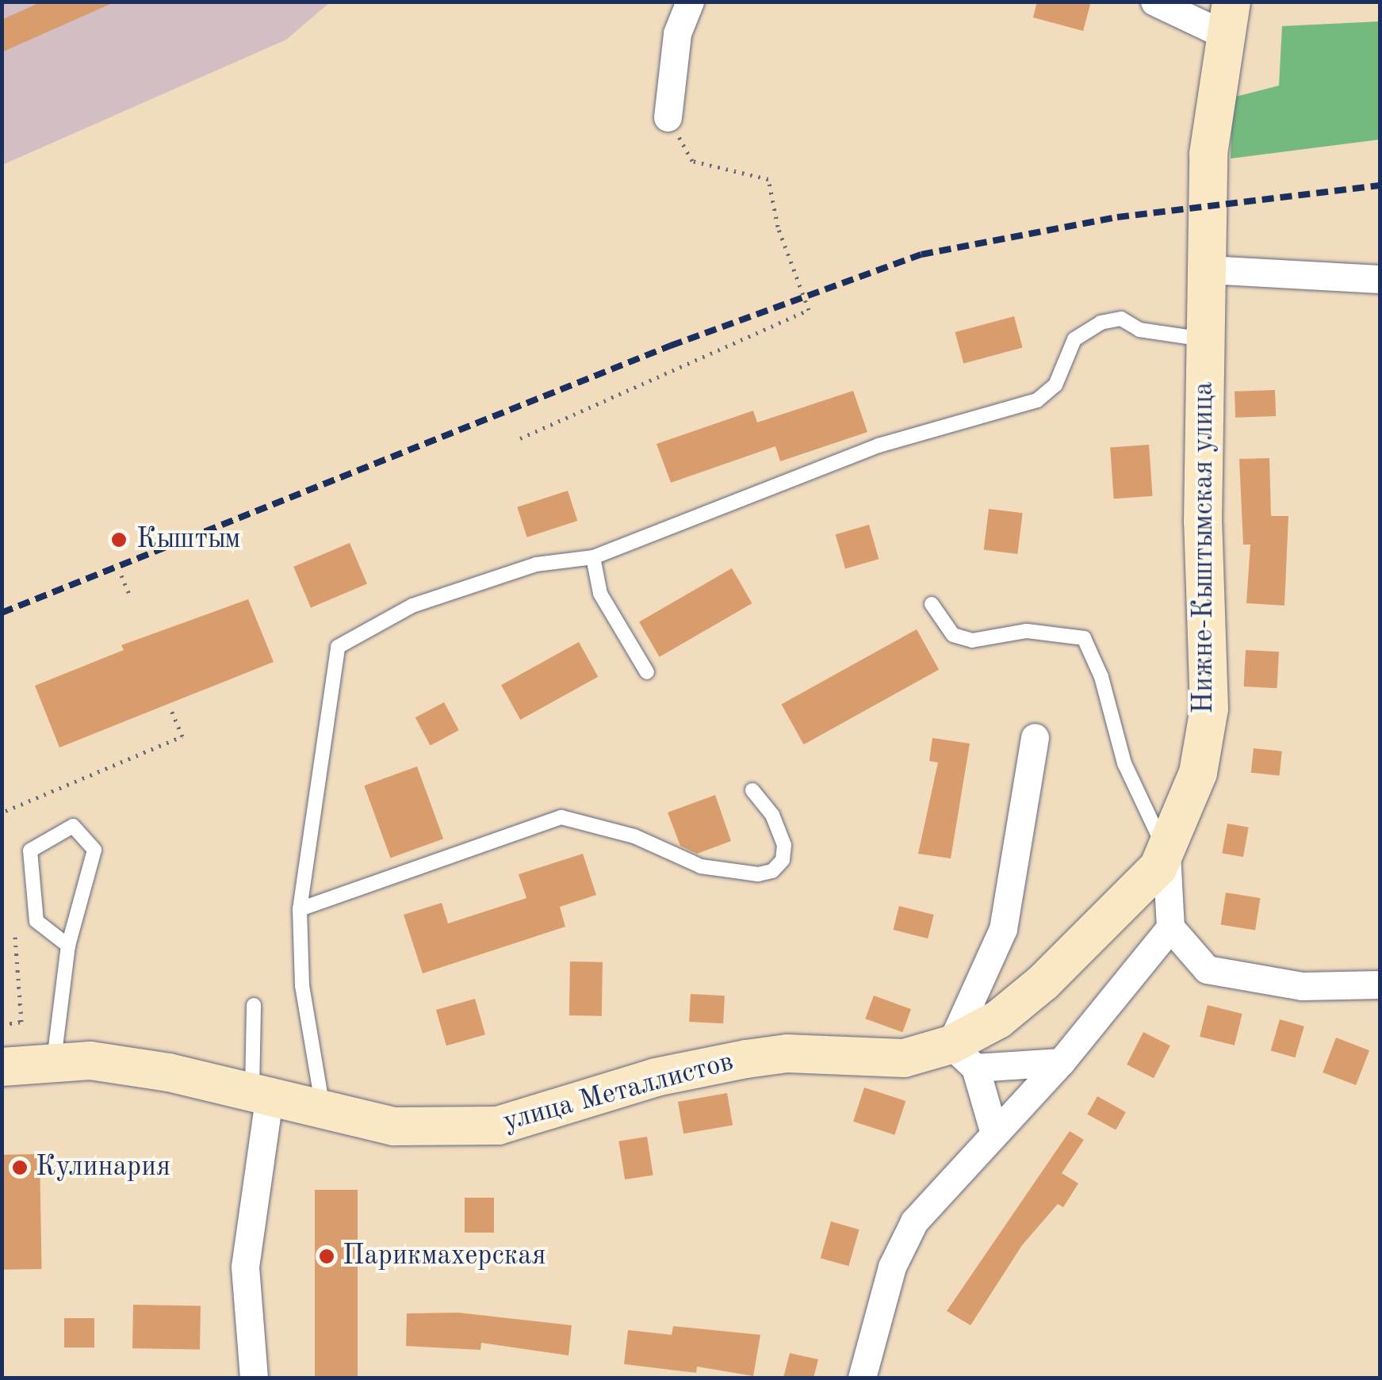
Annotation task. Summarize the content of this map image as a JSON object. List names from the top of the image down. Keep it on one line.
{"streets":{"main road":["Нижне-Кыштымская улица","улица Металлистов"]},"crossings":[["Нижне-Кыштымская улица","улица Металлистов"]],"places":["Кыштым","Кулинария","Парикмахерская"]}
